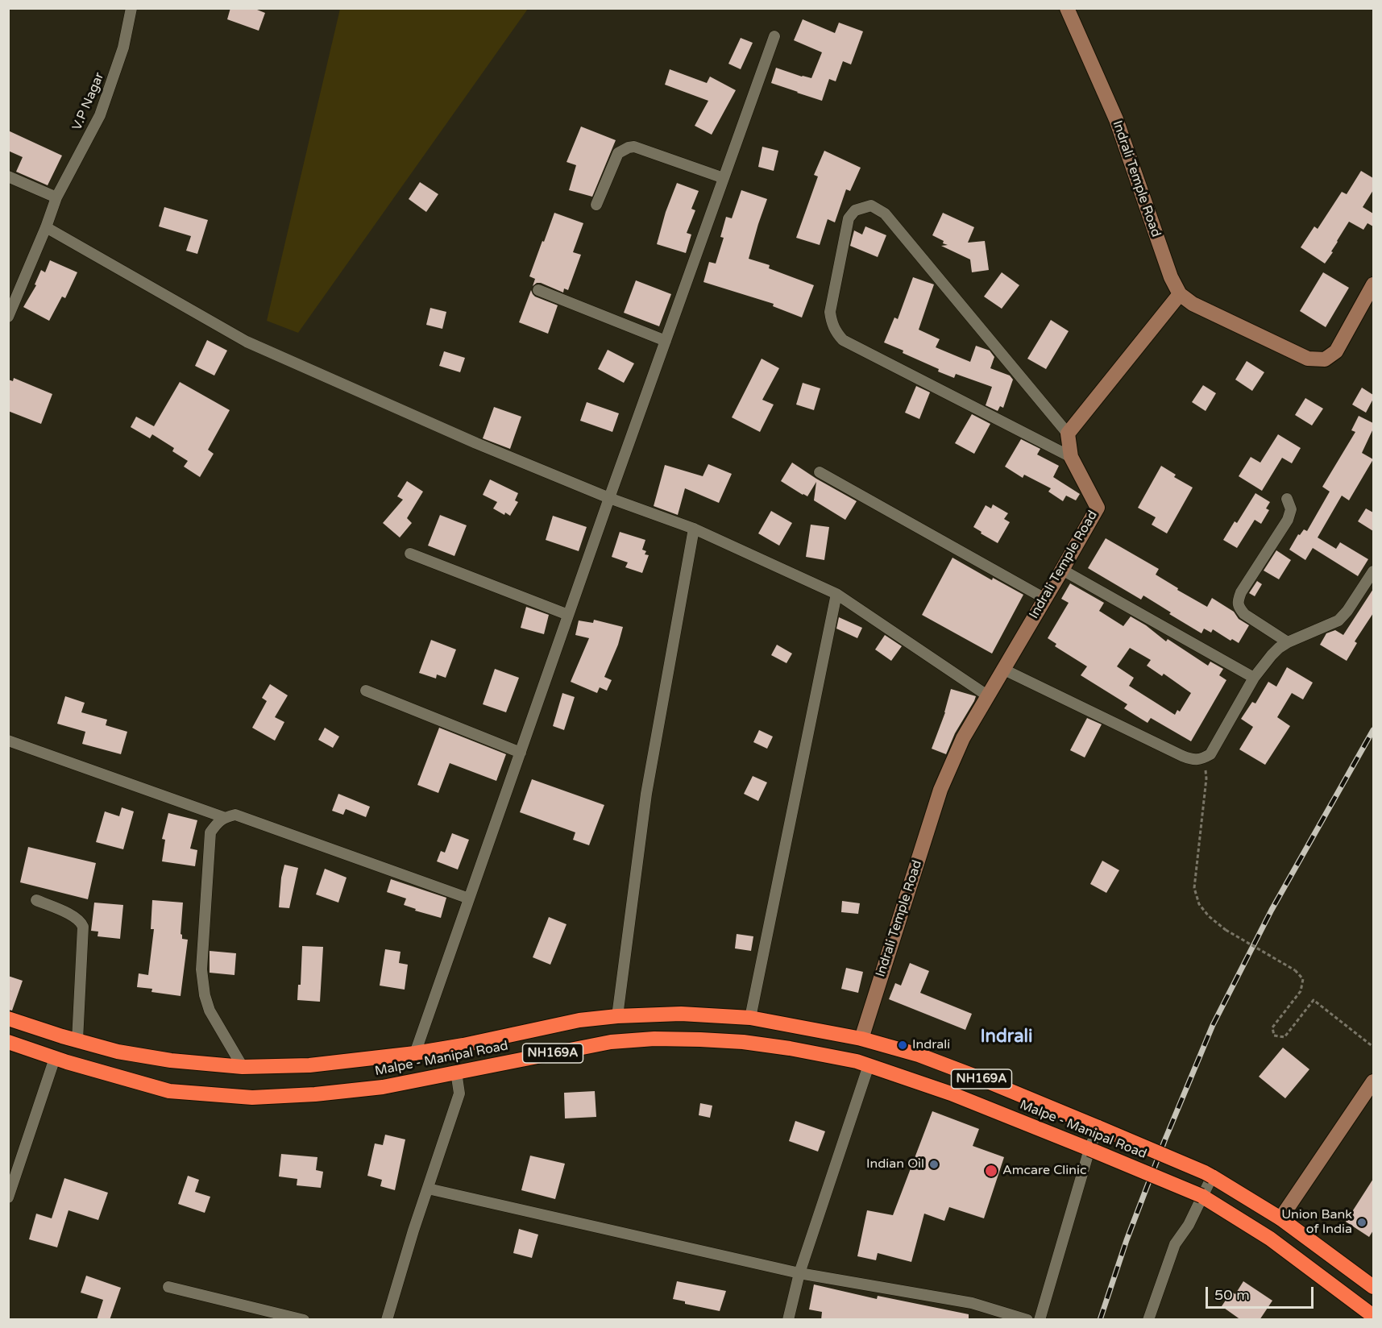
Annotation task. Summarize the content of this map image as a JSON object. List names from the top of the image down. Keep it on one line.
{"streets":{"highway":["NH169A","Malpe - Manipal Road"],"street":["V.P Nagar","Indrali Temple Road"]},"crossings":[["Indrali Temple Road","NH169A"]],"districts":["Indrali"],"places":["Indrali","Indian Oil","Amcare Clinic","Union Bank of India"],"scale_bar":"50 m"}
